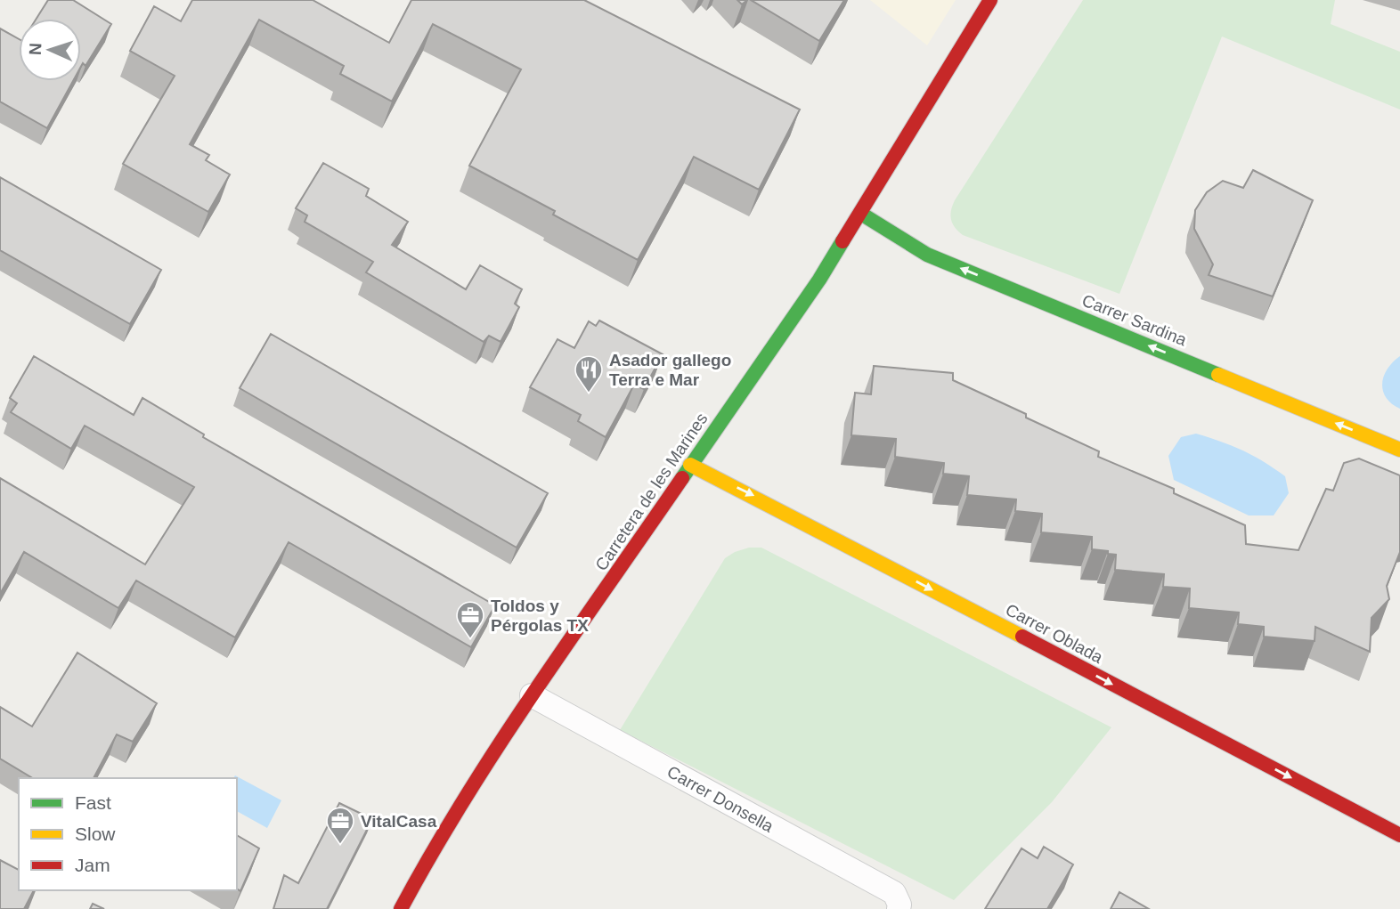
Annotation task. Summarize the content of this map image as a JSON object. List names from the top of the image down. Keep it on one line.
{"streets":{"street":["Carrer Sardina","Carretera de les Marines","Carrer Oblada"],"lane":["Carrer Donsella"]},"crossings":[["Carrer Sardina","Carretera de les Marines"],["Carretera de les Marines","Carrer Oblada"],["Carretera de les Marines","Carrer Donsella"]],"one_way":["Carrer Sardina","Carrer Oblada"],"places":{"restaurant":["Asador gallego Terra e Mar"],"office":["Toldos y Pérgolas TX","VitalCasa"]},"legend":["Fast","Slow","Jam"],"north":"left"}
